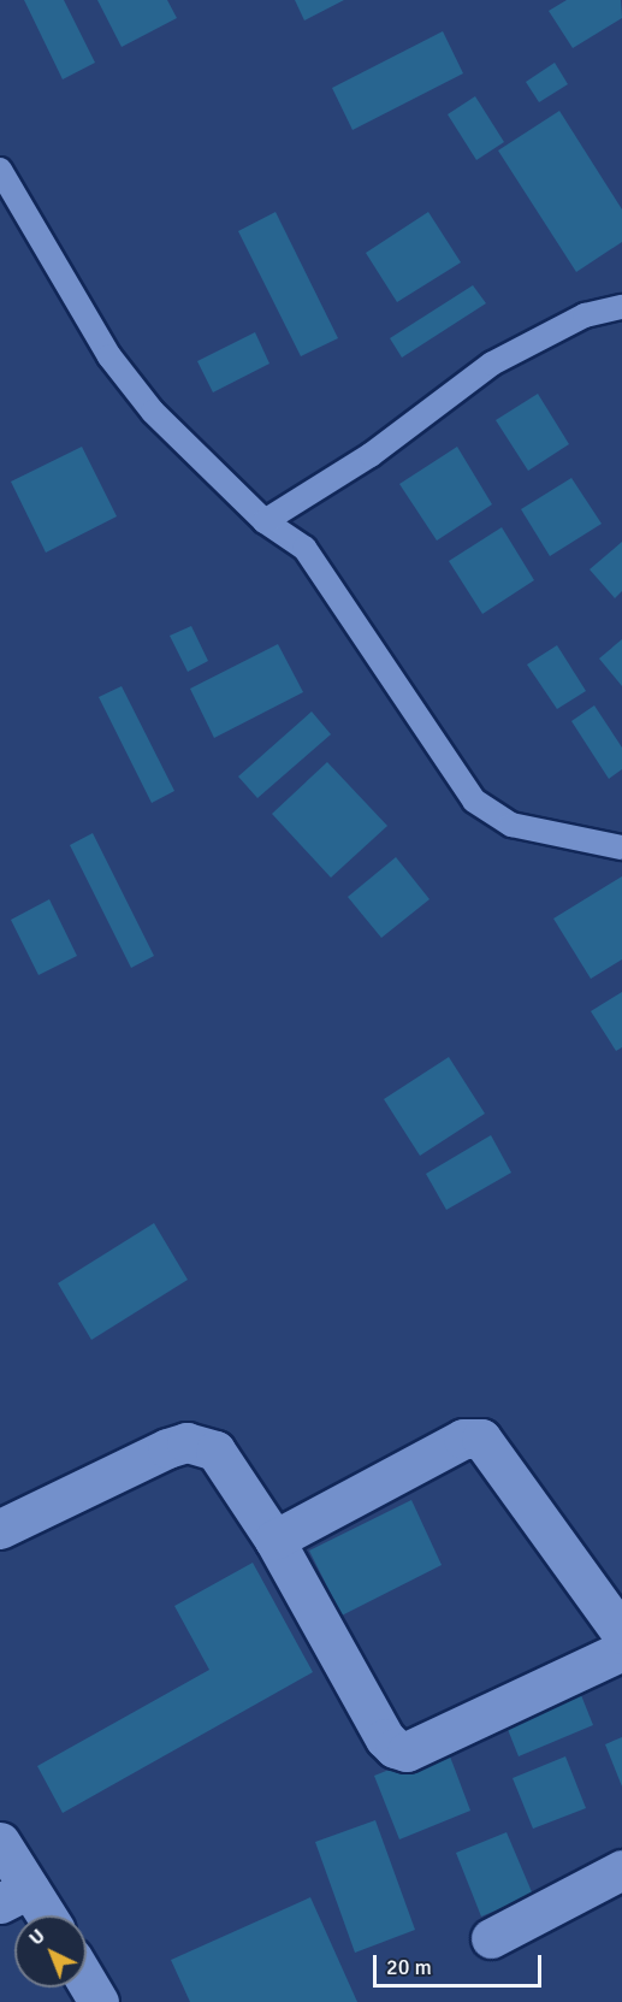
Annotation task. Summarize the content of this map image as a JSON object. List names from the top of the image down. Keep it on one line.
{"scale_bar":"20 m","north":"top left"}
